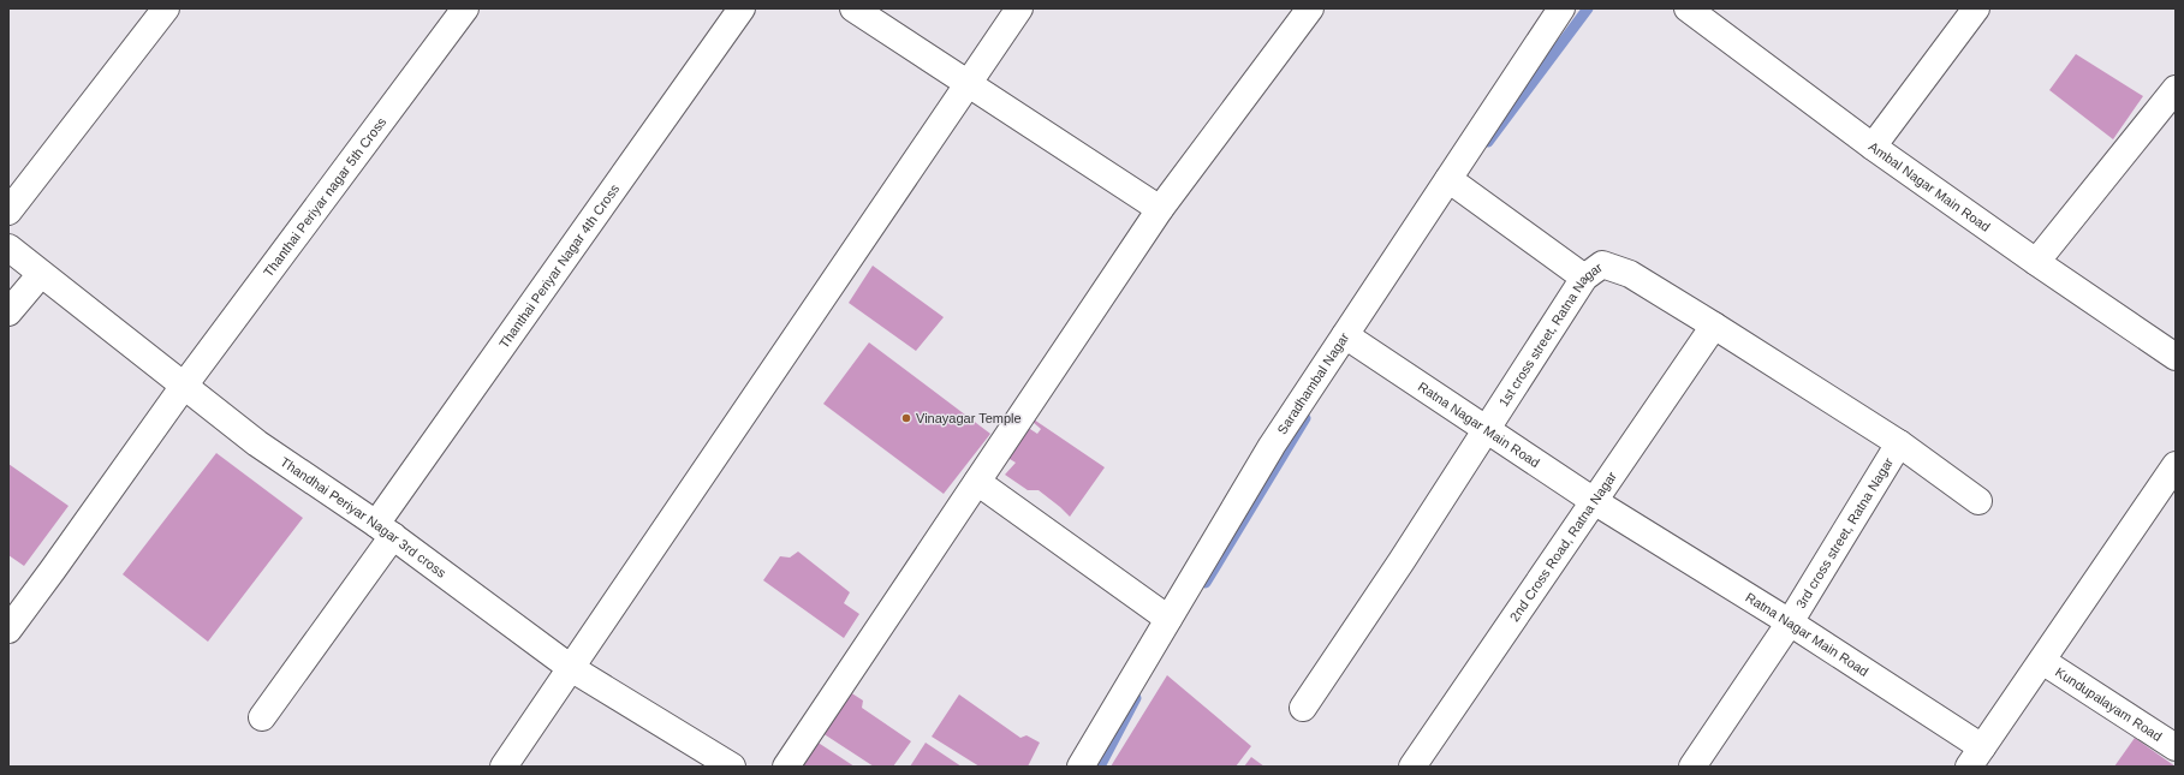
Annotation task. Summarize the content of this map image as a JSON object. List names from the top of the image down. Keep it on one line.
{"streets":{"street":["Ambal Nagar Main Road","Thanthai Periyar nagar 5th Cross","Thanthai Periyar Nagar 4th Cross","1st cross street, Ratna Nagar","Saradhambal Nagar","Ratna Nagar Main Road","Thandhai Periyar Nagar 3rd cross","3rd cross street, Ratna Nagar","2nd Cross Road, Ratna Nagar","Kundupalayam Road"]},"crossings":[["Thanthai Periyar nagar 5th Cross","Thandhai Periyar Nagar 3rd cross"],["Thanthai Periyar Nagar 4th Cross","Thandhai Periyar Nagar 3rd cross"],["1st cross street, Ratna Nagar","Ratna Nagar Main Road"],["1st cross street, Ratna Nagar","3rd cross street, Ratna Nagar"],["1st cross street, Ratna Nagar","2nd Cross Road, Ratna Nagar"],["Saradhambal Nagar","Ratna Nagar Main Road"],["Ratna Nagar Main Road","3rd cross street, Ratna Nagar"],["Ratna Nagar Main Road","2nd Cross Road, Ratna Nagar"],["Ratna Nagar Main Road","Kundupalayam Road"]],"places":["Vinayagar Temple"]}
